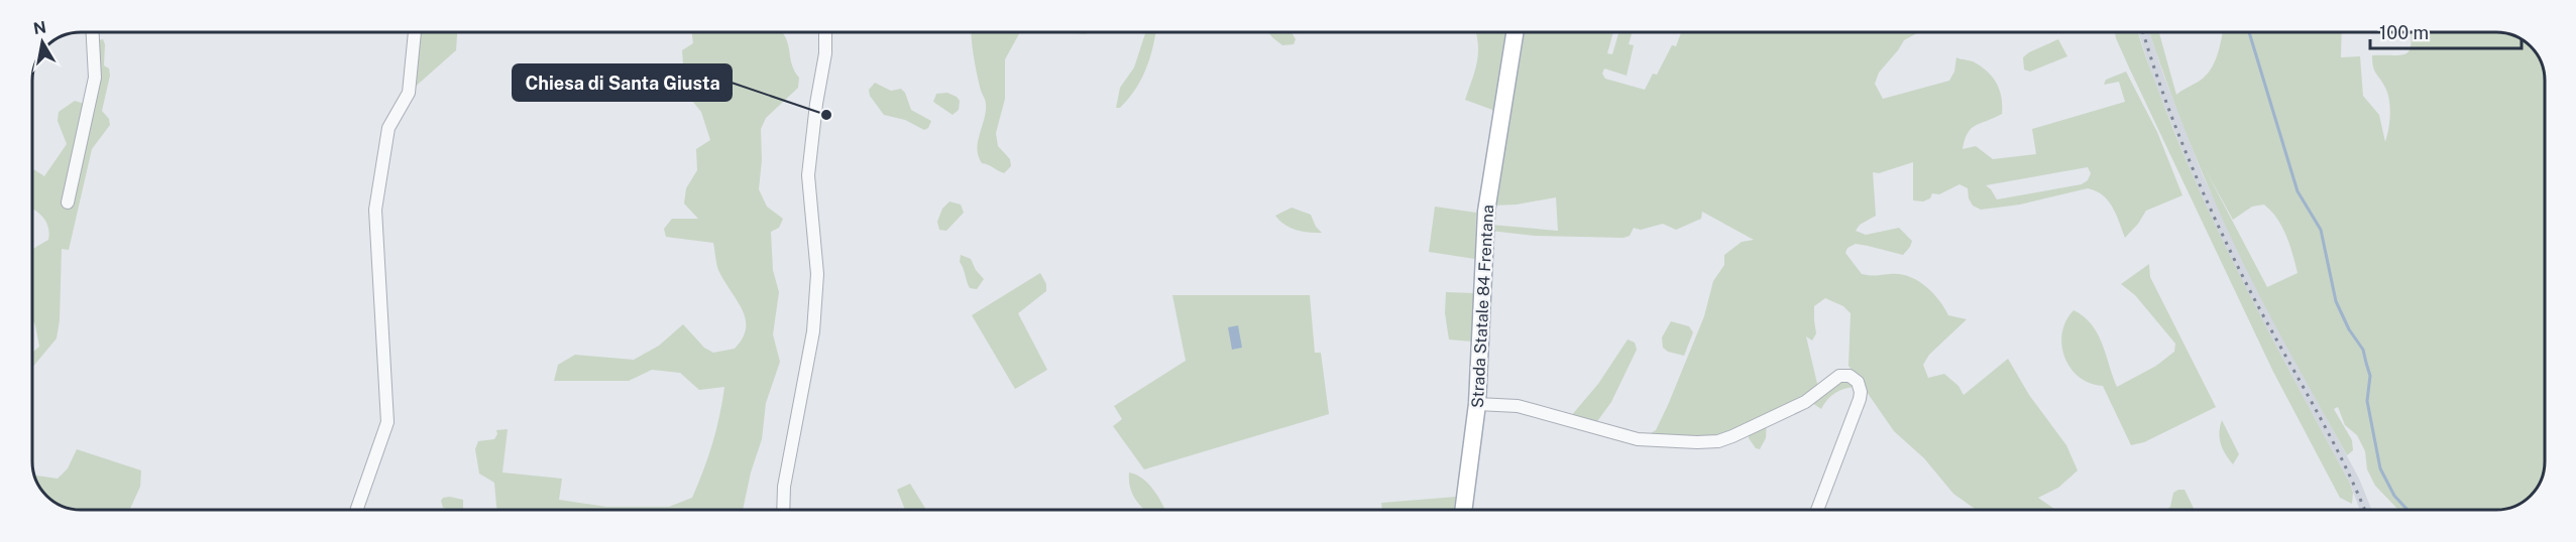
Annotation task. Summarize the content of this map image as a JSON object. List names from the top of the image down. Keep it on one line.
{"streets":{"main road":["Strada Statale 84 Frentana"]},"places":["Chiesa di Santa Giusta"],"scale_bar":"100 m","north":"top"}
